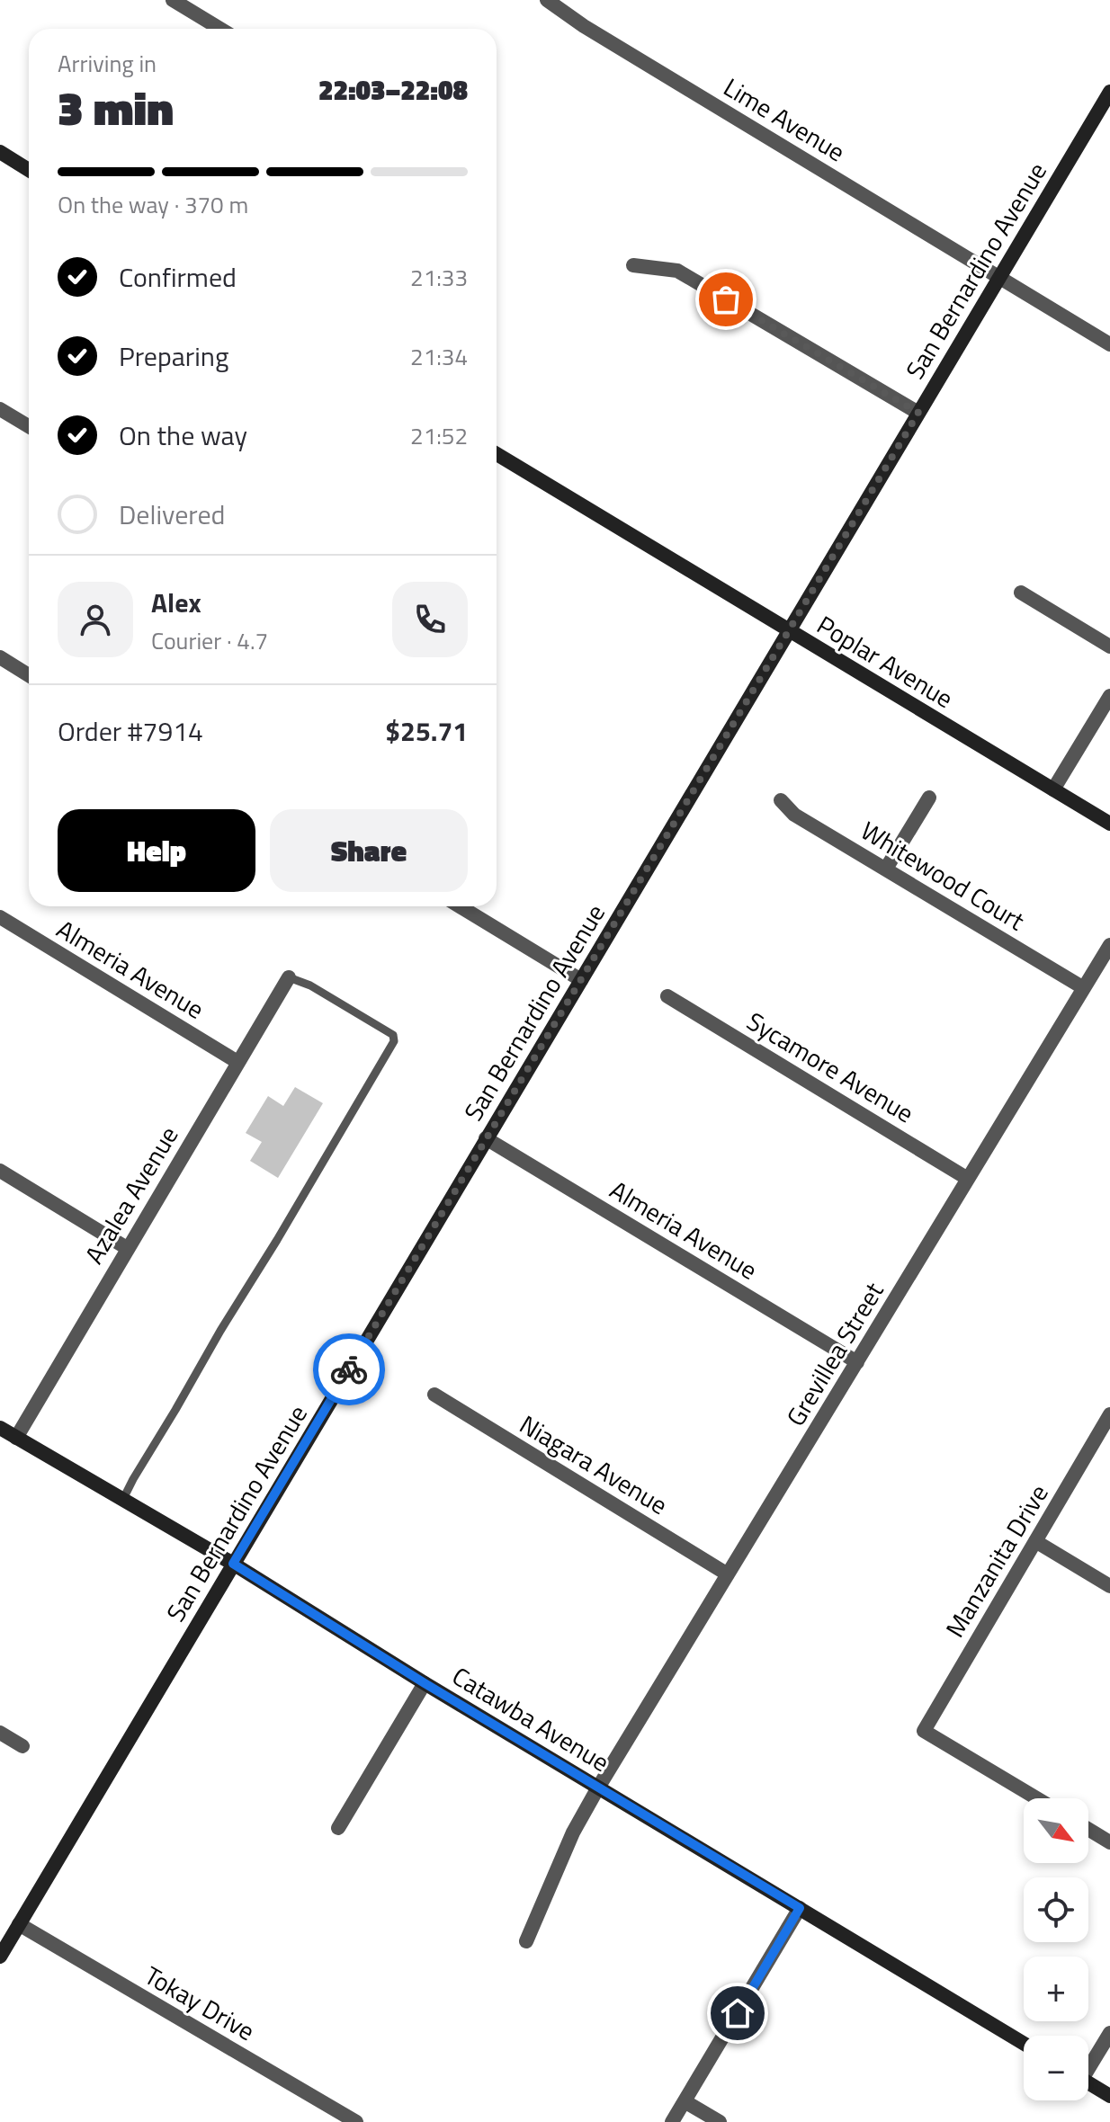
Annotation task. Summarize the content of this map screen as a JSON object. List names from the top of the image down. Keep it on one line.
{"streets":{"main road":["San Bernardino Avenue","Poplar Avenue","Catawba Avenue"],"street":["Lime Avenue","Whitewood Court","Almeria Avenue","Sycamore Avenue","Azalea Avenue","Grevillea Street","Niagara Avenue","Manzanita Drive","Tokay Drive"]},"crossings":[["Lime Avenue","San Bernardino Avenue"],["San Bernardino Avenue","Poplar Avenue"],["San Bernardino Avenue","Almeria Avenue"],["San Bernardino Avenue","Catawba Avenue"],["San Bernardino Avenue","Tokay Drive"],["Whitewood Court","Grevillea Street"],["Almeria Avenue","Azalea Avenue"],["Almeria Avenue","Grevillea Street"],["Sycamore Avenue","Grevillea Street"],["Azalea Avenue","Catawba Avenue"],["Grevillea Street","Niagara Avenue"],["Grevillea Street","Catawba Avenue"]],"north":"bottom right","page":{"heading":["3 min","Arriving in","22:03–22:08"],"panel":["Alex","Courier · 4.7","Order #7914","$25.71"],"bar":"On the way · 370 m","list":[["Confirmed","21:33"],["Preparing","21:34"],["On the way","21:52"],"Delivered"],"buttons":["Help","Share"],"map_buttons":["+","−"]}}
